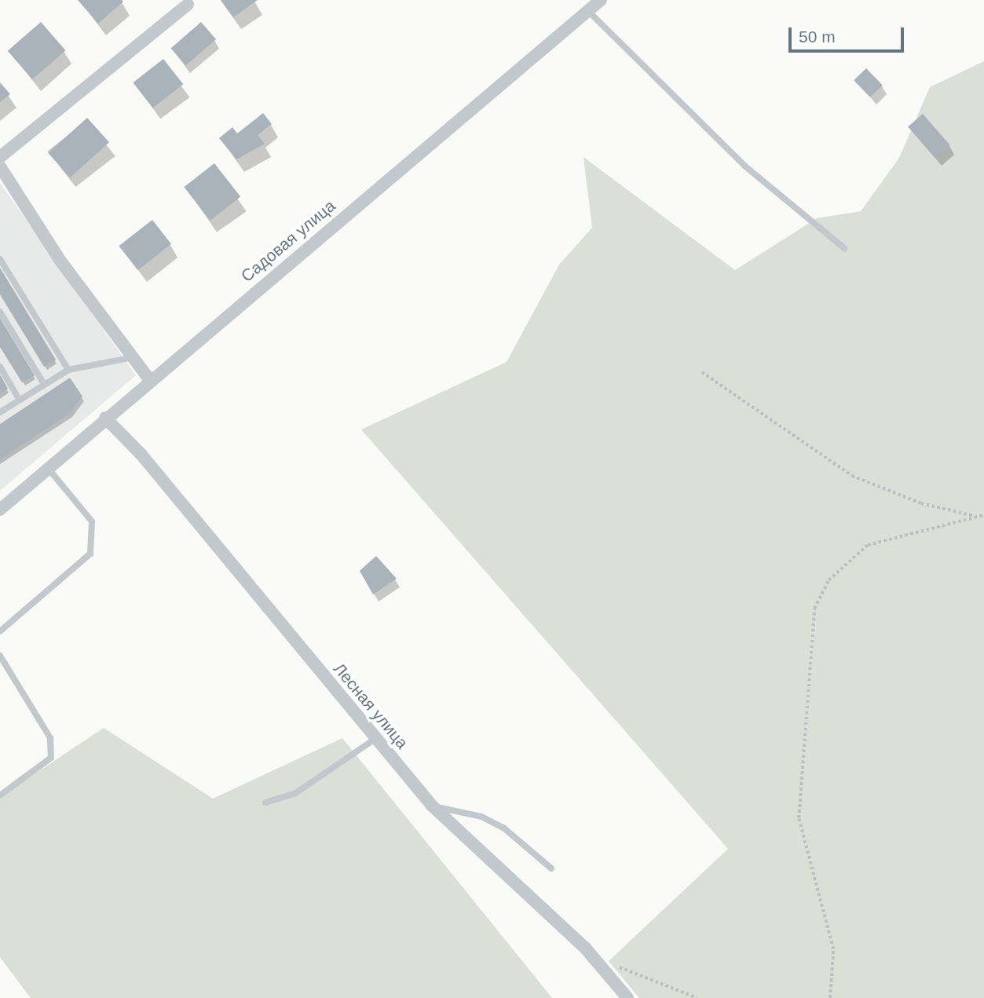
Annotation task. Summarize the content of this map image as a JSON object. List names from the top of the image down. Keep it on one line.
{"streets":{"street":["Садовая улица","Лесная улица"]},"crossings":[["Садовая улица","Лесная улица"]],"scale_bar":"50 m"}
